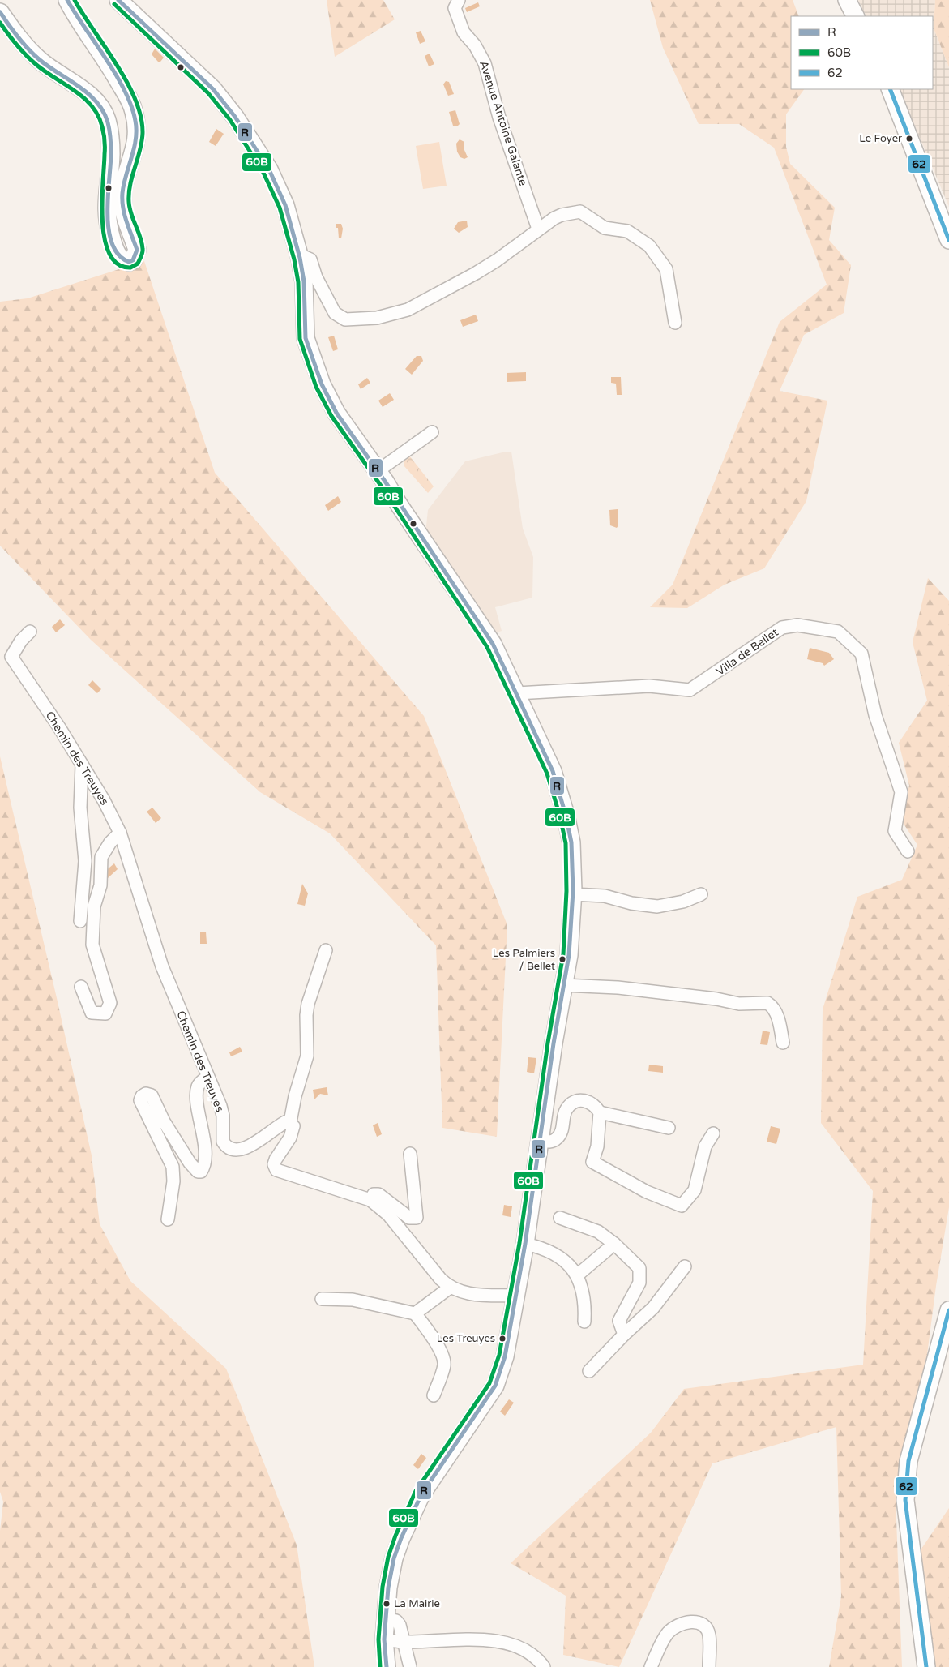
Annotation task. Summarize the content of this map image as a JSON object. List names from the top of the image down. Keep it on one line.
{"streets":{"street":["Avenue Antoine Galante","Villa de Bellet","Chemin des Treuyes"]},"places":["Le Foyer","Les Palmiers / Bellet","Les Treuyes","La Mairie"],"lines":["transit line R","transit line 60B","transit line 62"],"legend":["R","60B","62"]}
